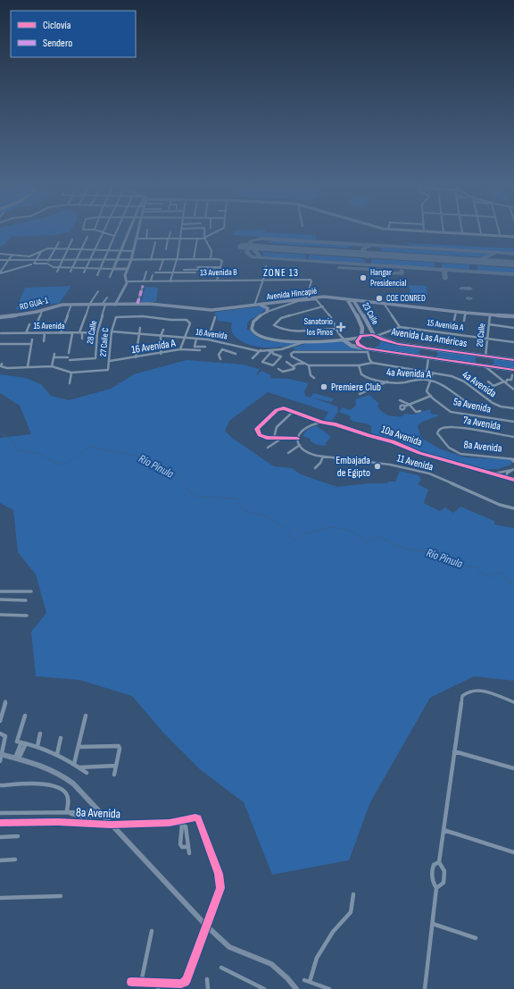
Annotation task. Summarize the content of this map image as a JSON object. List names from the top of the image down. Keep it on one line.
{"streets":{"main road":["Avenida Hincapié","RD GUA-1","23 Calle","Avenida Las Américas"],"street":["13 Avenida B","15 Avenida A","15 Avenida","28 Calle","16 Avenida","20 Calle","27 Calle C","16 Avenida A","4a Avenida A","4a Avenida","5a Avenida","7a Avenida","10a Avenida","8a Avenida","11 Avenida"]},"crossings":[["13 Avenida B","Avenida Hincapié"],["Avenida Hincapié","RD GUA-1"],["Avenida Hincapié","23 Calle"],["Avenida Hincapié","28 Calle"],["Avenida Hincapié","20 Calle"],["23 Calle","15 Avenida A"],["23 Calle","16 Avenida"],["23 Calle","Avenida Las Américas"],["15 Avenida A","20 Calle"],["15 Avenida A","Avenida Las Américas"],["15 Avenida","28 Calle"],["16 Avenida","Avenida Las Américas"],["16 Avenida","27 Calle C"],["20 Calle","Avenida Las Américas"],["27 Calle C","16 Avenida A"],["4a Avenida A","4a Avenida"],["7a Avenida","8a Avenida"]],"districts":["ZONE 13"],"water":["Río Pinula"],"places":{"other":["Hangar Presidencial","COE CONRED","Premiere Club","Embajada de Egipto"],"health":["Sanatorio los Pinos"]},"legend":["Ciclovía","Sendero"]}
